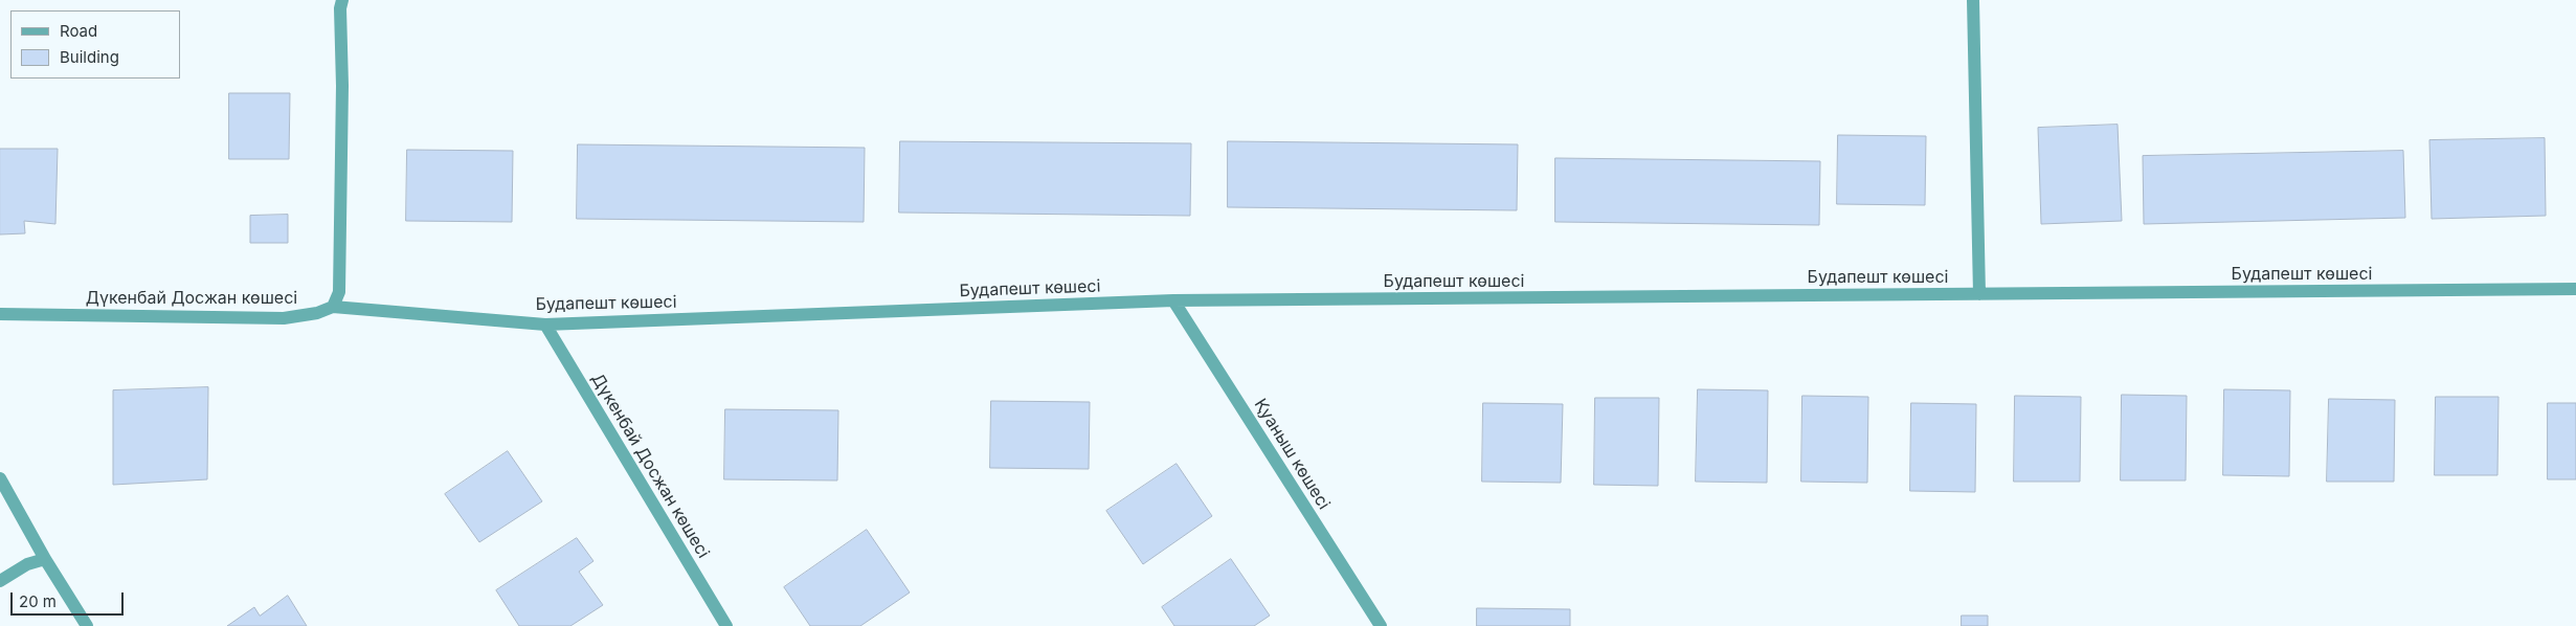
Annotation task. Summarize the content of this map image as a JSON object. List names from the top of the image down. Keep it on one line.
{"streets":{"street":["Будапешт көшесі","Дүкенбай Досжан көшесі","Қуаныш көшесі"]},"crossings":[["Будапешт көшесі","Дүкенбай Досжан көшесі"],["Будапешт көшесі","Қуаныш көшесі"]],"legend":["Road","Building"],"scale_bar":"20 m"}
